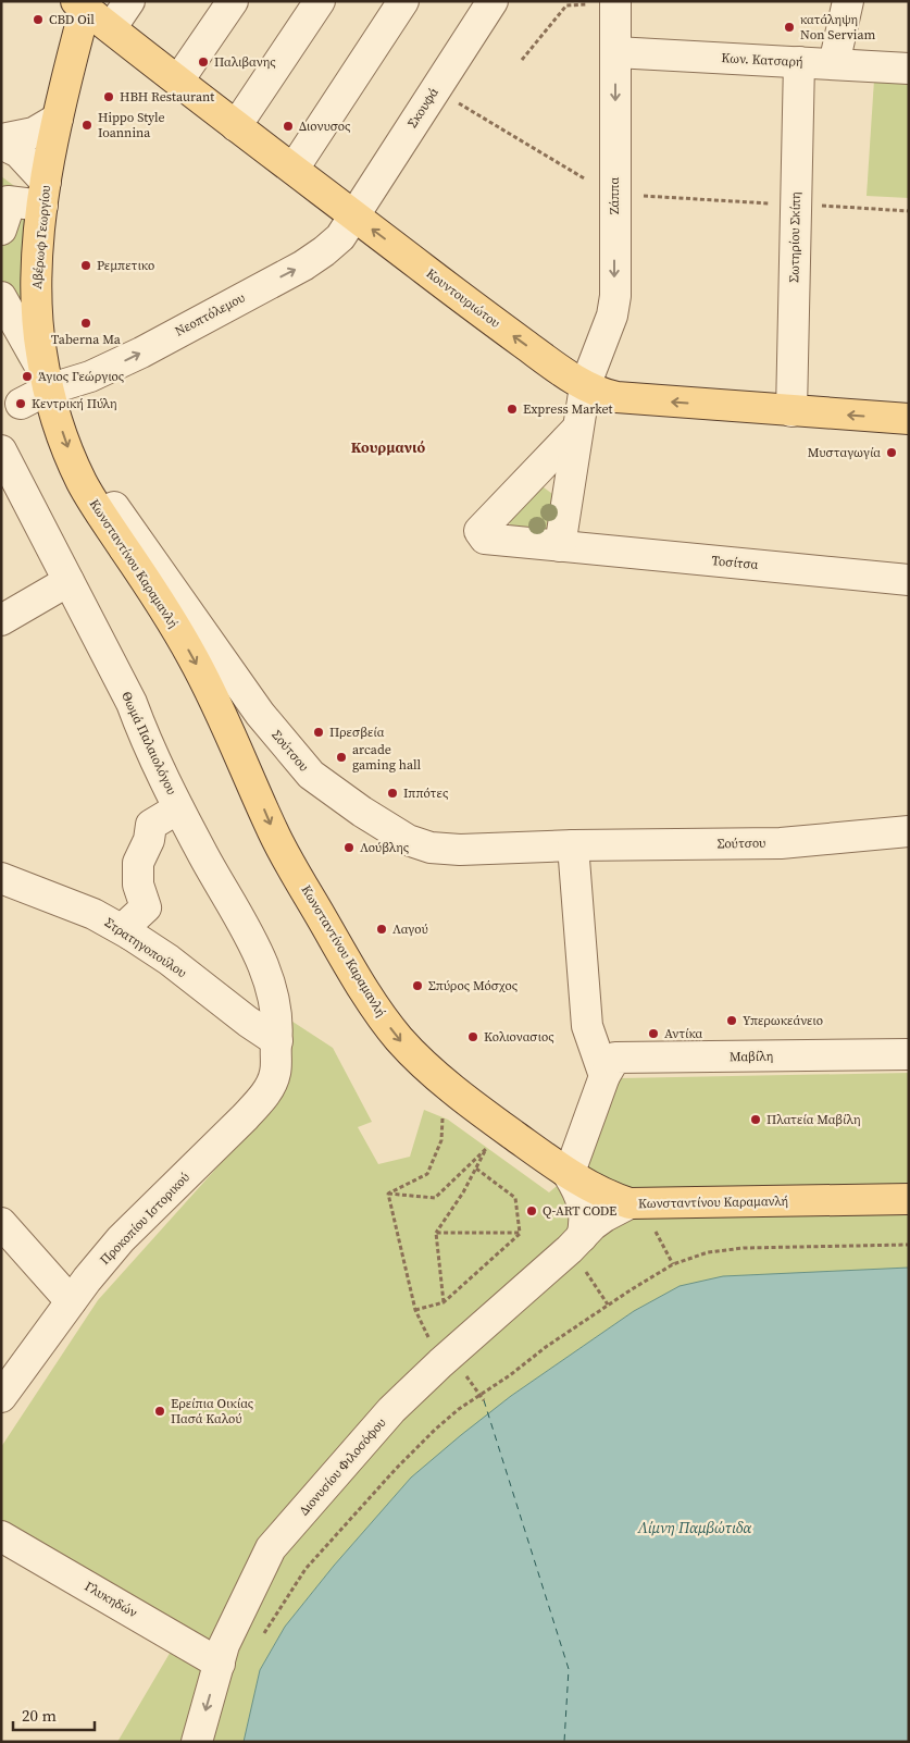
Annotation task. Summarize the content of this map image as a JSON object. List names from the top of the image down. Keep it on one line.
{"streets":{"main road":["Αβέρωφ Γεωργίου","Κουντουριώτου","Κωνσταντίνου Καραμανλή"],"street":["Κων. Κατσαρή","Σκουφά","Ζάππα","Σωτηρίου Σκίπη","Νεοπτόλεμου","Τοσίτσα","Θωμά Παλαιολόγου","Σούτσου","Στρατηγοπούλου","Μαβίλη","Προκοπίου Ιστορικού","Διονυσίου Φιλοσόφου","Γλυκηδών"]},"crossings":[["Κων. Κατσαρή","Ζάππα"],["Κων. Κατσαρή","Σωτηρίου Σκίπη"],["Σκουφά","Κουντουριώτου"],["Σκουφά","Νεοπτόλεμου"],["Ζάππα","Κουντουριώτου"],["Αβέρωφ Γεωργίου","Κουντουριώτου"],["Αβέρωφ Γεωργίου","Νεοπτόλεμου"],["Αβέρωφ Γεωργίου","Κωνσταντίνου Καραμανλή"],["Σωτηρίου Σκίπη","Κουντουριώτου"],["Κουντουριώτου","Νεοπτόλεμου"],["Νεοπτόλεμου","Κωνσταντίνου Καραμανλή"],["Κωνσταντίνου Καραμανλή","Σούτσου"],["Κωνσταντίνου Καραμανλή","Διονυσίου Φιλοσόφου"],["Θωμά Παλαιολόγου","Στρατηγοπούλου"],["Θωμά Παλαιολόγου","Προκοπίου Ιστορικού"],["Στρατηγοπούλου","Προκοπίου Ιστορικού"],["Διονυσίου Φιλοσόφου","Γλυκηδών"]],"one_way":["Ζάππα","Κουντουριώτου","Νεοπτόλεμου","Κωνσταντίνου Καραμανλή"],"districts":["Κουρμανιό"],"water":["Λίμνη Παμβώτιδα"],"places":["CBD Oil","κατάληψη Non Serviam","Παλιβανης","HBH Restaurant","Hippo Style Ioannina","Διονυσος","Ρεμπετικο","Taberna Ma","Άγιος Γεώργιος","Κεντρική Πύλη","Express Market","Μυσταγωγία","Πρεσβεία","arcade gaming hall","Ιππότες","Λούβλης","Λαγού","Σπύρος Μόσχος","Υπερωκεάνειο","Αντίκα","Κολιονασιος","Πλατεία Μαβίλη","Q-ART CODE","Ερείπια Οικίας Πασά Καλού"],"scale_bar":"20 m"}
